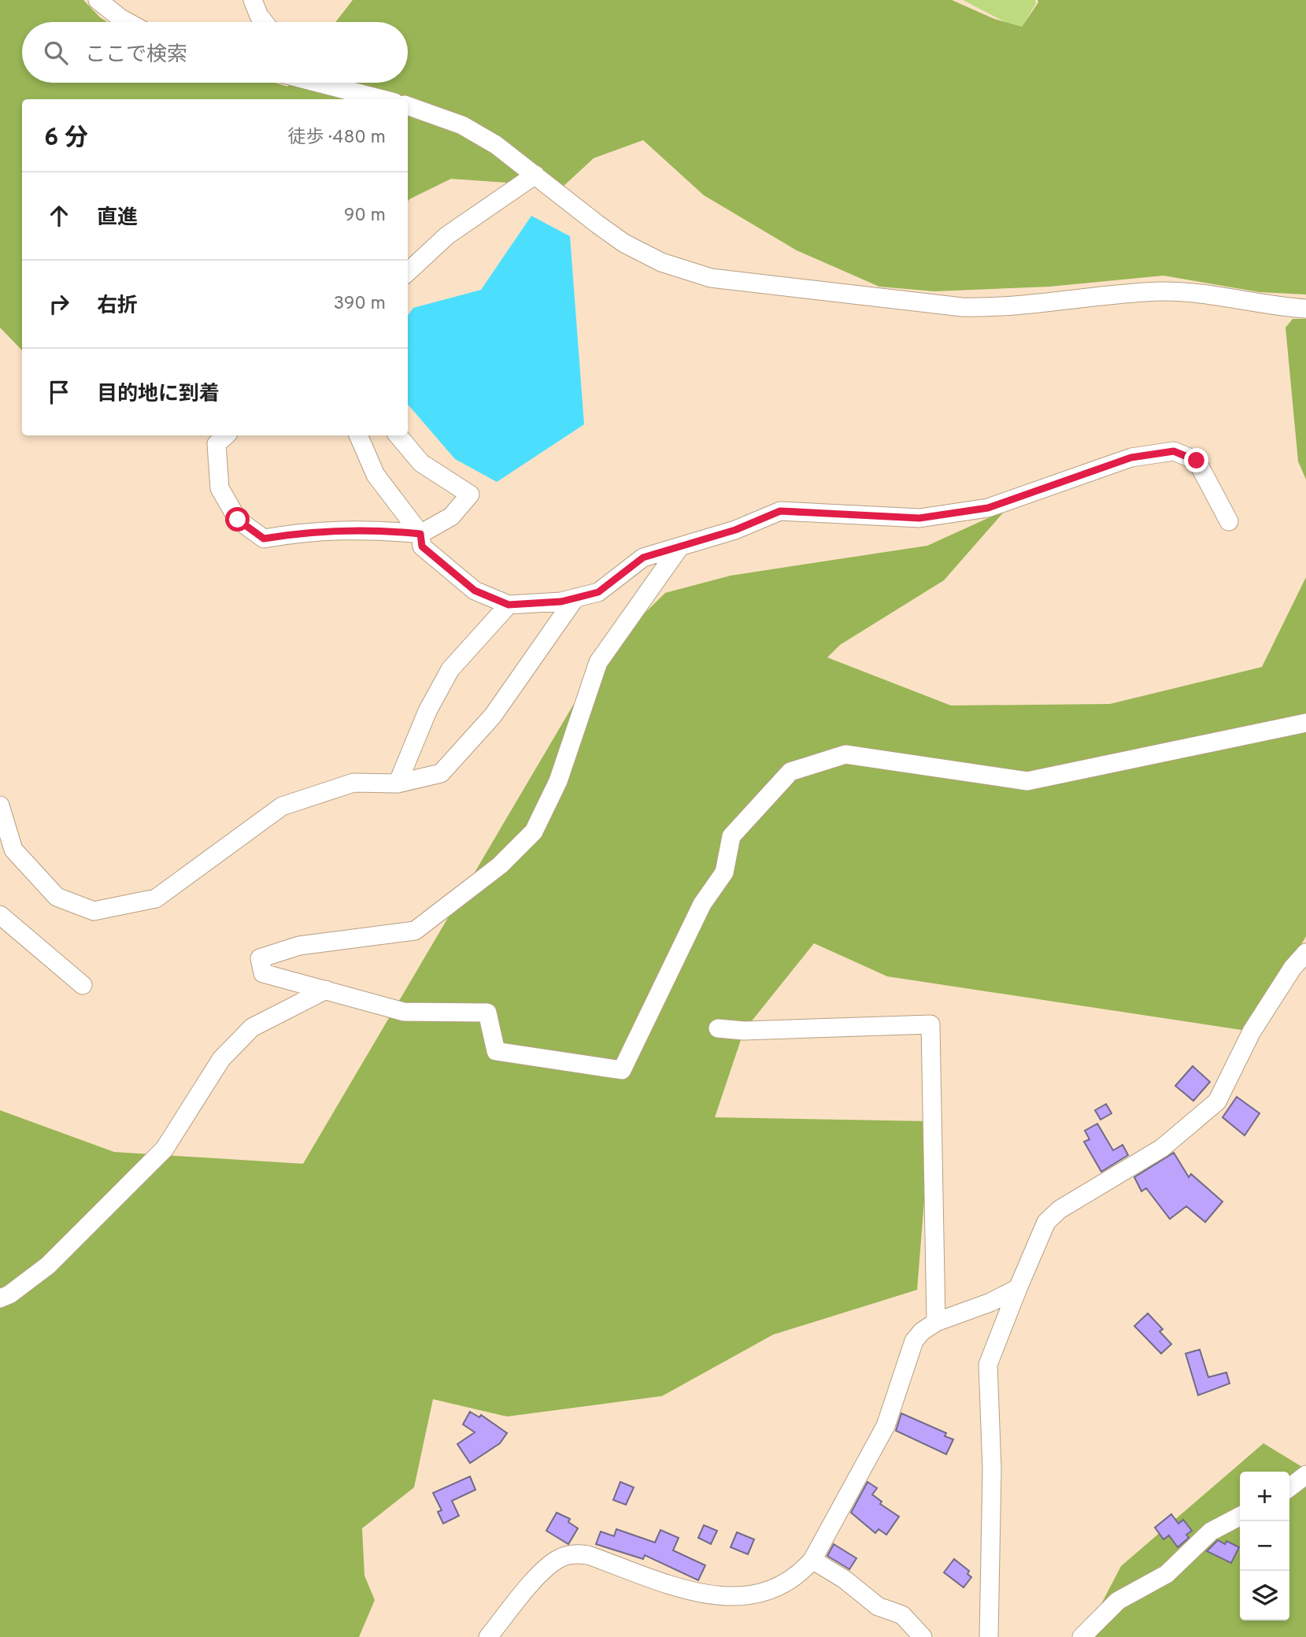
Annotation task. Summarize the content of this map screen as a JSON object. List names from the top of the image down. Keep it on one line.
{"page":{"search":"ここで検索","heading":["6 分","徒歩 · 480 m"],"list":[["直進","90 m"],["右折","390 m"],"目的地に到着"],"map_buttons":["+","−"]}}
